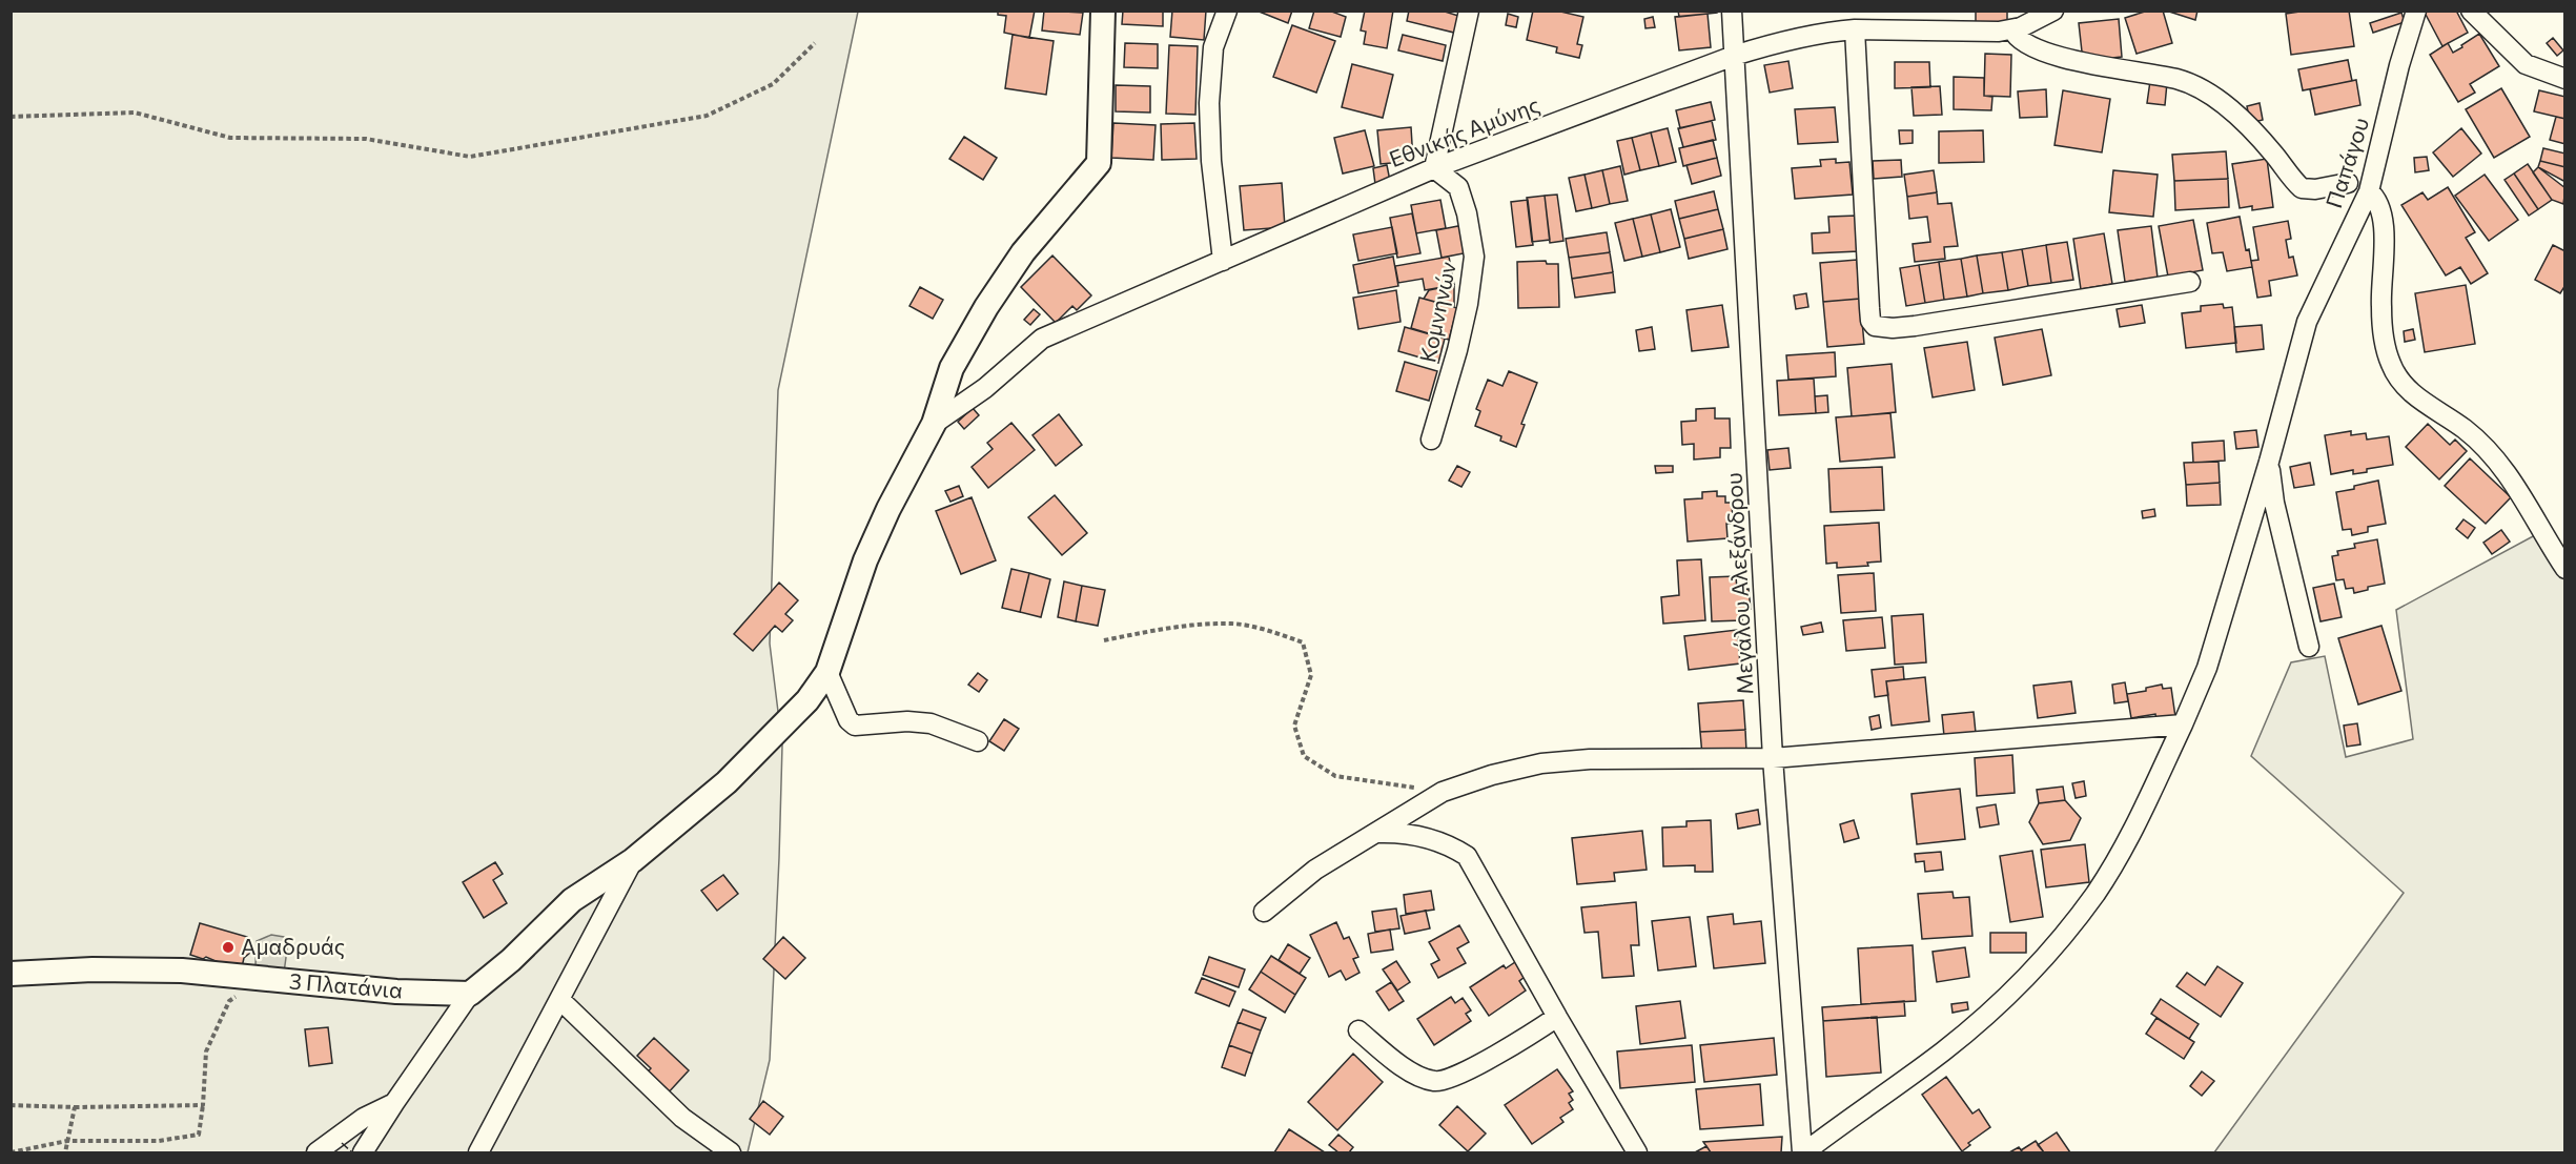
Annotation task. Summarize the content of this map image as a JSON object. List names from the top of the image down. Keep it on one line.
{"streets":{"street":["Εθνικής Αμύνης","Παπάγου","Κομνηνών","Μεγάλου Αλεξάνδρου","3 Πλατάνια"]},"crossings":[["Εθνικής Αμύνης","Κομνηνών"],["Εθνικής Αμύνης","Μεγάλου Αλεξάνδρου"],["Παπάγου","Μεγάλου Αλεξάνδρου"]],"places":["Αμαδρυάς"]}
